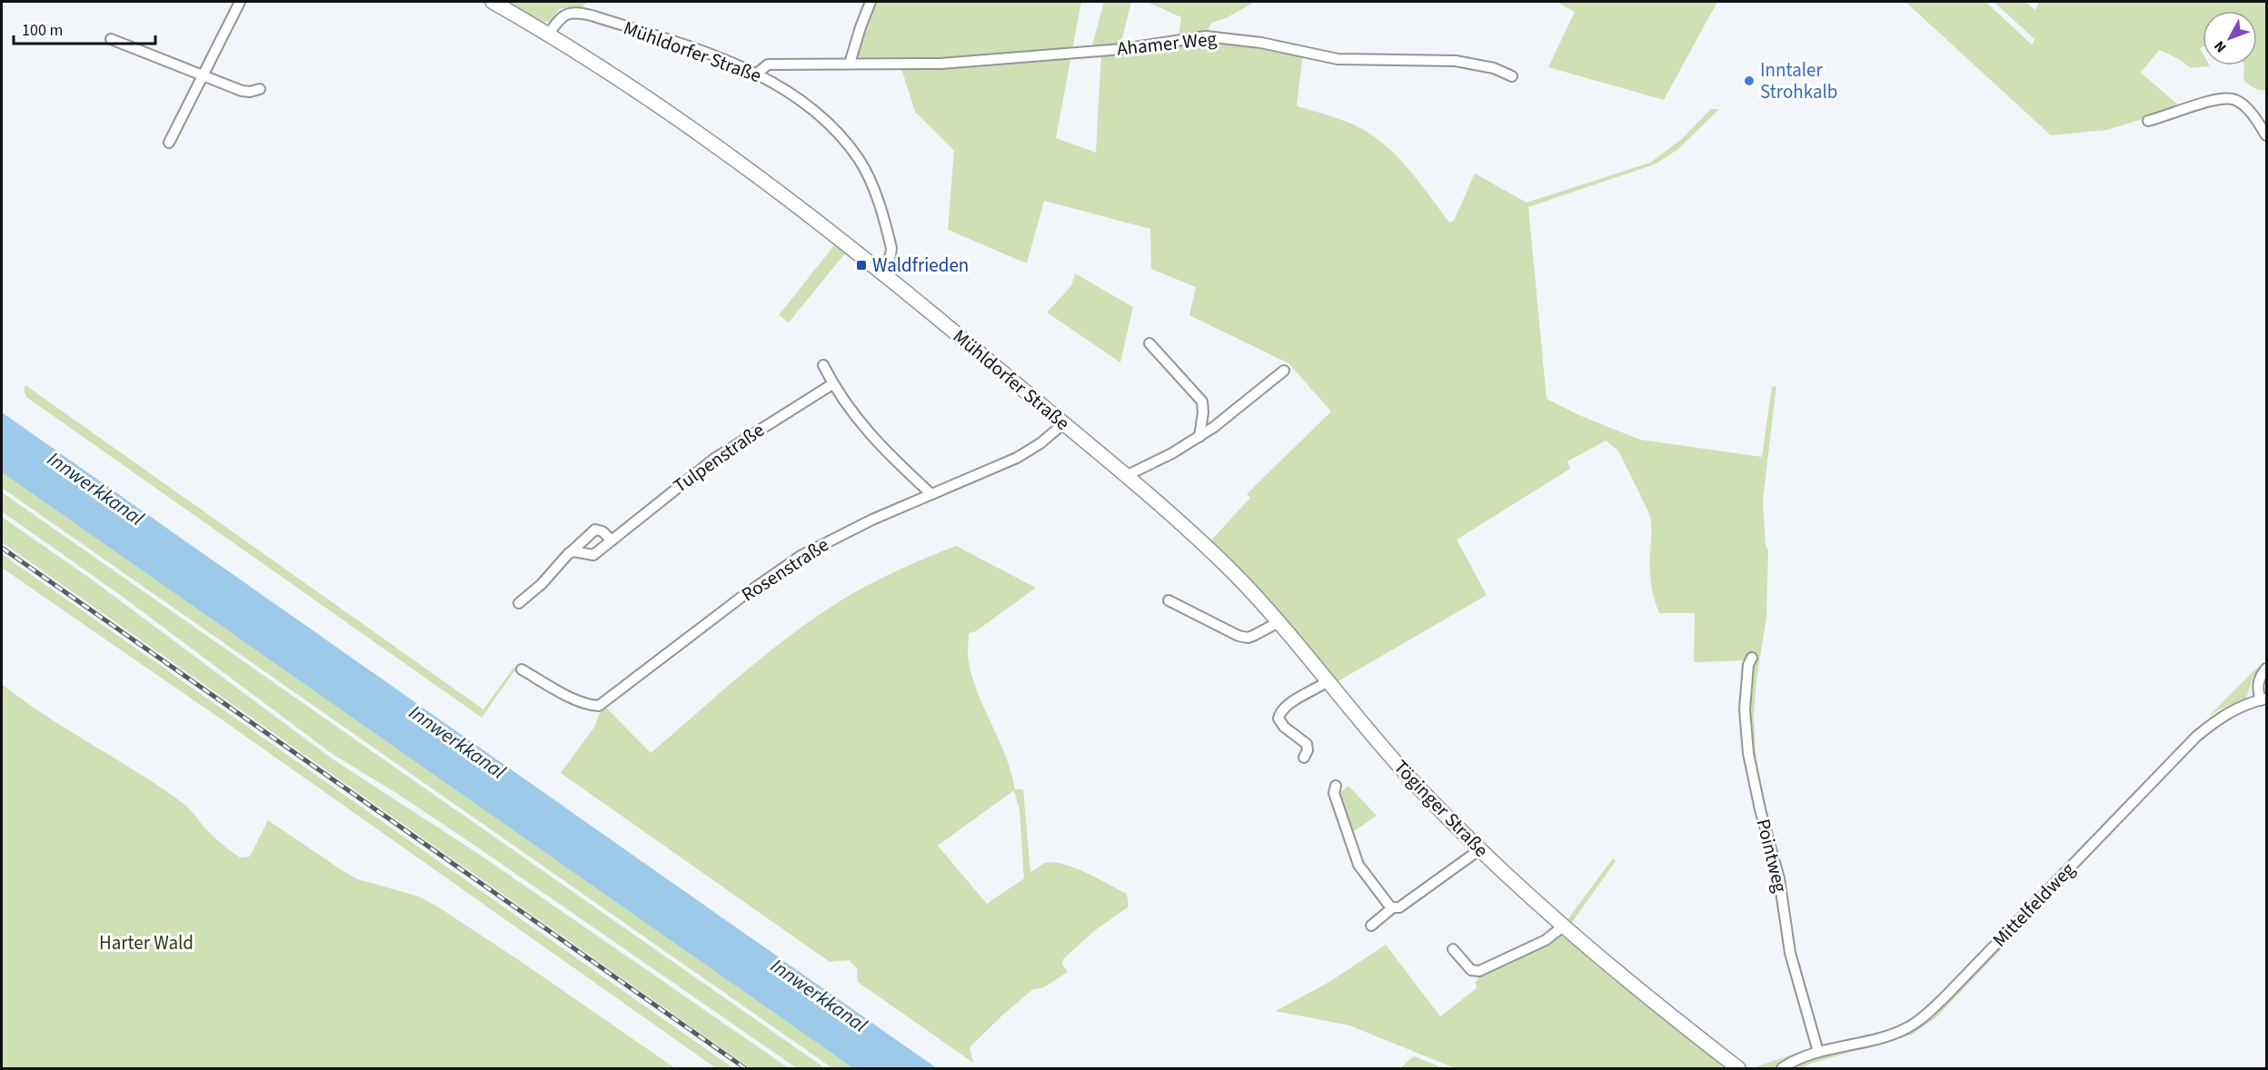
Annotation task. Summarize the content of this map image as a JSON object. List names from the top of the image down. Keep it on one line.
{"streets":{"street":["Ahamer Weg","Mühldorfer Straße","Tulpenstraße","Rosenstraße","Töginger Straße","Pointweg","Mittelfeldweg"]},"crossings":[["Ahamer Weg","Mühldorfer Straße"],["Mühldorfer Straße","Rosenstraße"],["Mühldorfer Straße","Töginger Straße"],["Pointweg","Mittelfeldweg"]],"water":["Innwerkkanal"],"parks":["Harter Wald"],"places":{"other":["Inntaler Strohkalb"],"transit":["Waldfrieden"]},"scale_bar":"100 m","north":"bottom left"}
